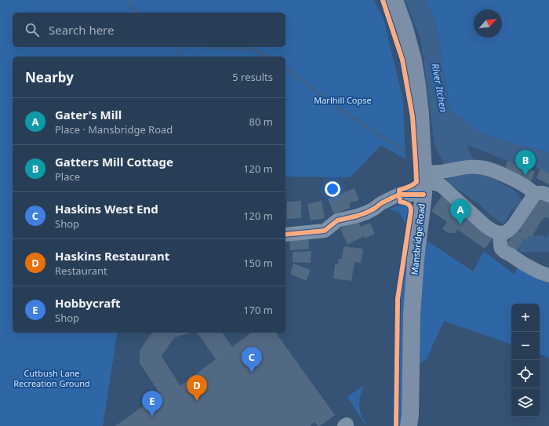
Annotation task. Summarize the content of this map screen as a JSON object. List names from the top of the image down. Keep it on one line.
{"streets":{"main road":["Mansbridge Road"]},"water":["River Itchen"],"parks":["Marlhill Copse","Cutbush Lane Recreation Ground"],"north":"top right","page":{"search":"Search here","heading":["Nearby","5 results"],"list":[{"mark":"A","name":"Gater's Mill","note":"Place · Mansbridge Road","value":"80 m"},{"mark":"B","name":"Gatters Mill Cottage","note":"Place","value":"120 m"},{"mark":"C","name":"Haskins West End","note":"Shop","value":"120 m"},{"mark":"D","name":"Haskins Restaurant","note":"Restaurant","value":"150 m"},{"mark":"E","name":"Hobbycraft","note":"Shop","value":"170 m"}],"pins":["B","A","C","D","E"],"map_buttons":["+","−"]}}
